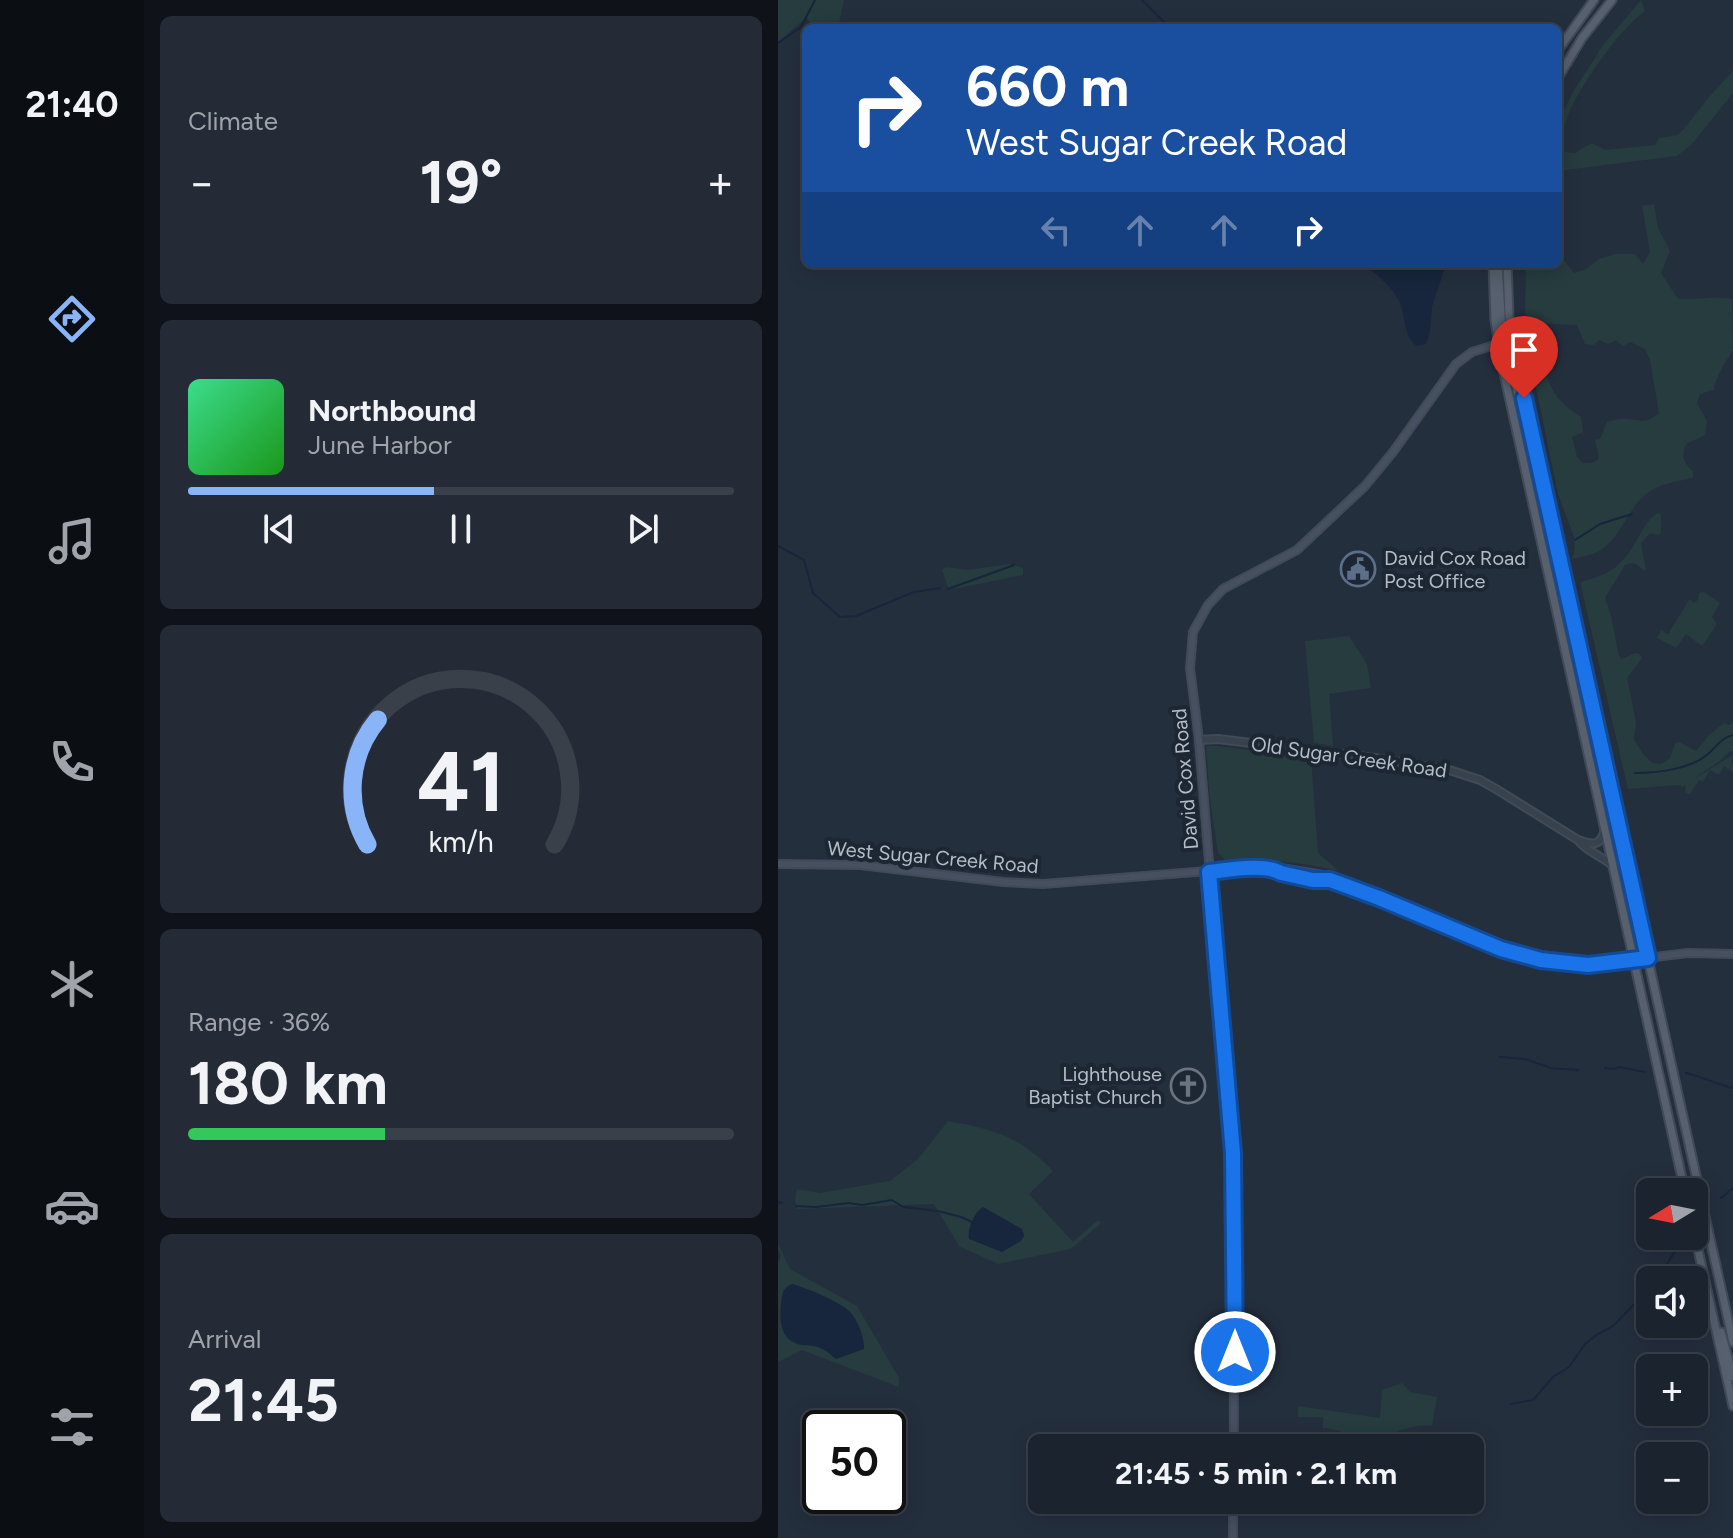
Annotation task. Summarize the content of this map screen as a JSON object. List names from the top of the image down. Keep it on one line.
{"streets":{"main road":["David Cox Road","West Sugar Creek Road"],"street":["Old Sugar Creek Road"]},"crossings":[["Old Sugar Creek Road","David Cox Road"],["David Cox Road","West Sugar Creek Road"]],"places":{"public building":["David Cox Road Post Office"],"church":["Lighthouse Baptist Church"]},"north":"left","page":{"tabs":"21:40","tile":["Climate",["Range · 36%","180 km"],["Arrival","21:45"]],"turn":["660 m","West Sugar Creek Road"],"heat":["−","19°","+"],"song":["Northbound","June Harbor"],"map_buttons":["+","−"],"limit":"50","trip":"21:45 · 5 min · 2.1 km","gauge":["41","km/h"]}}
